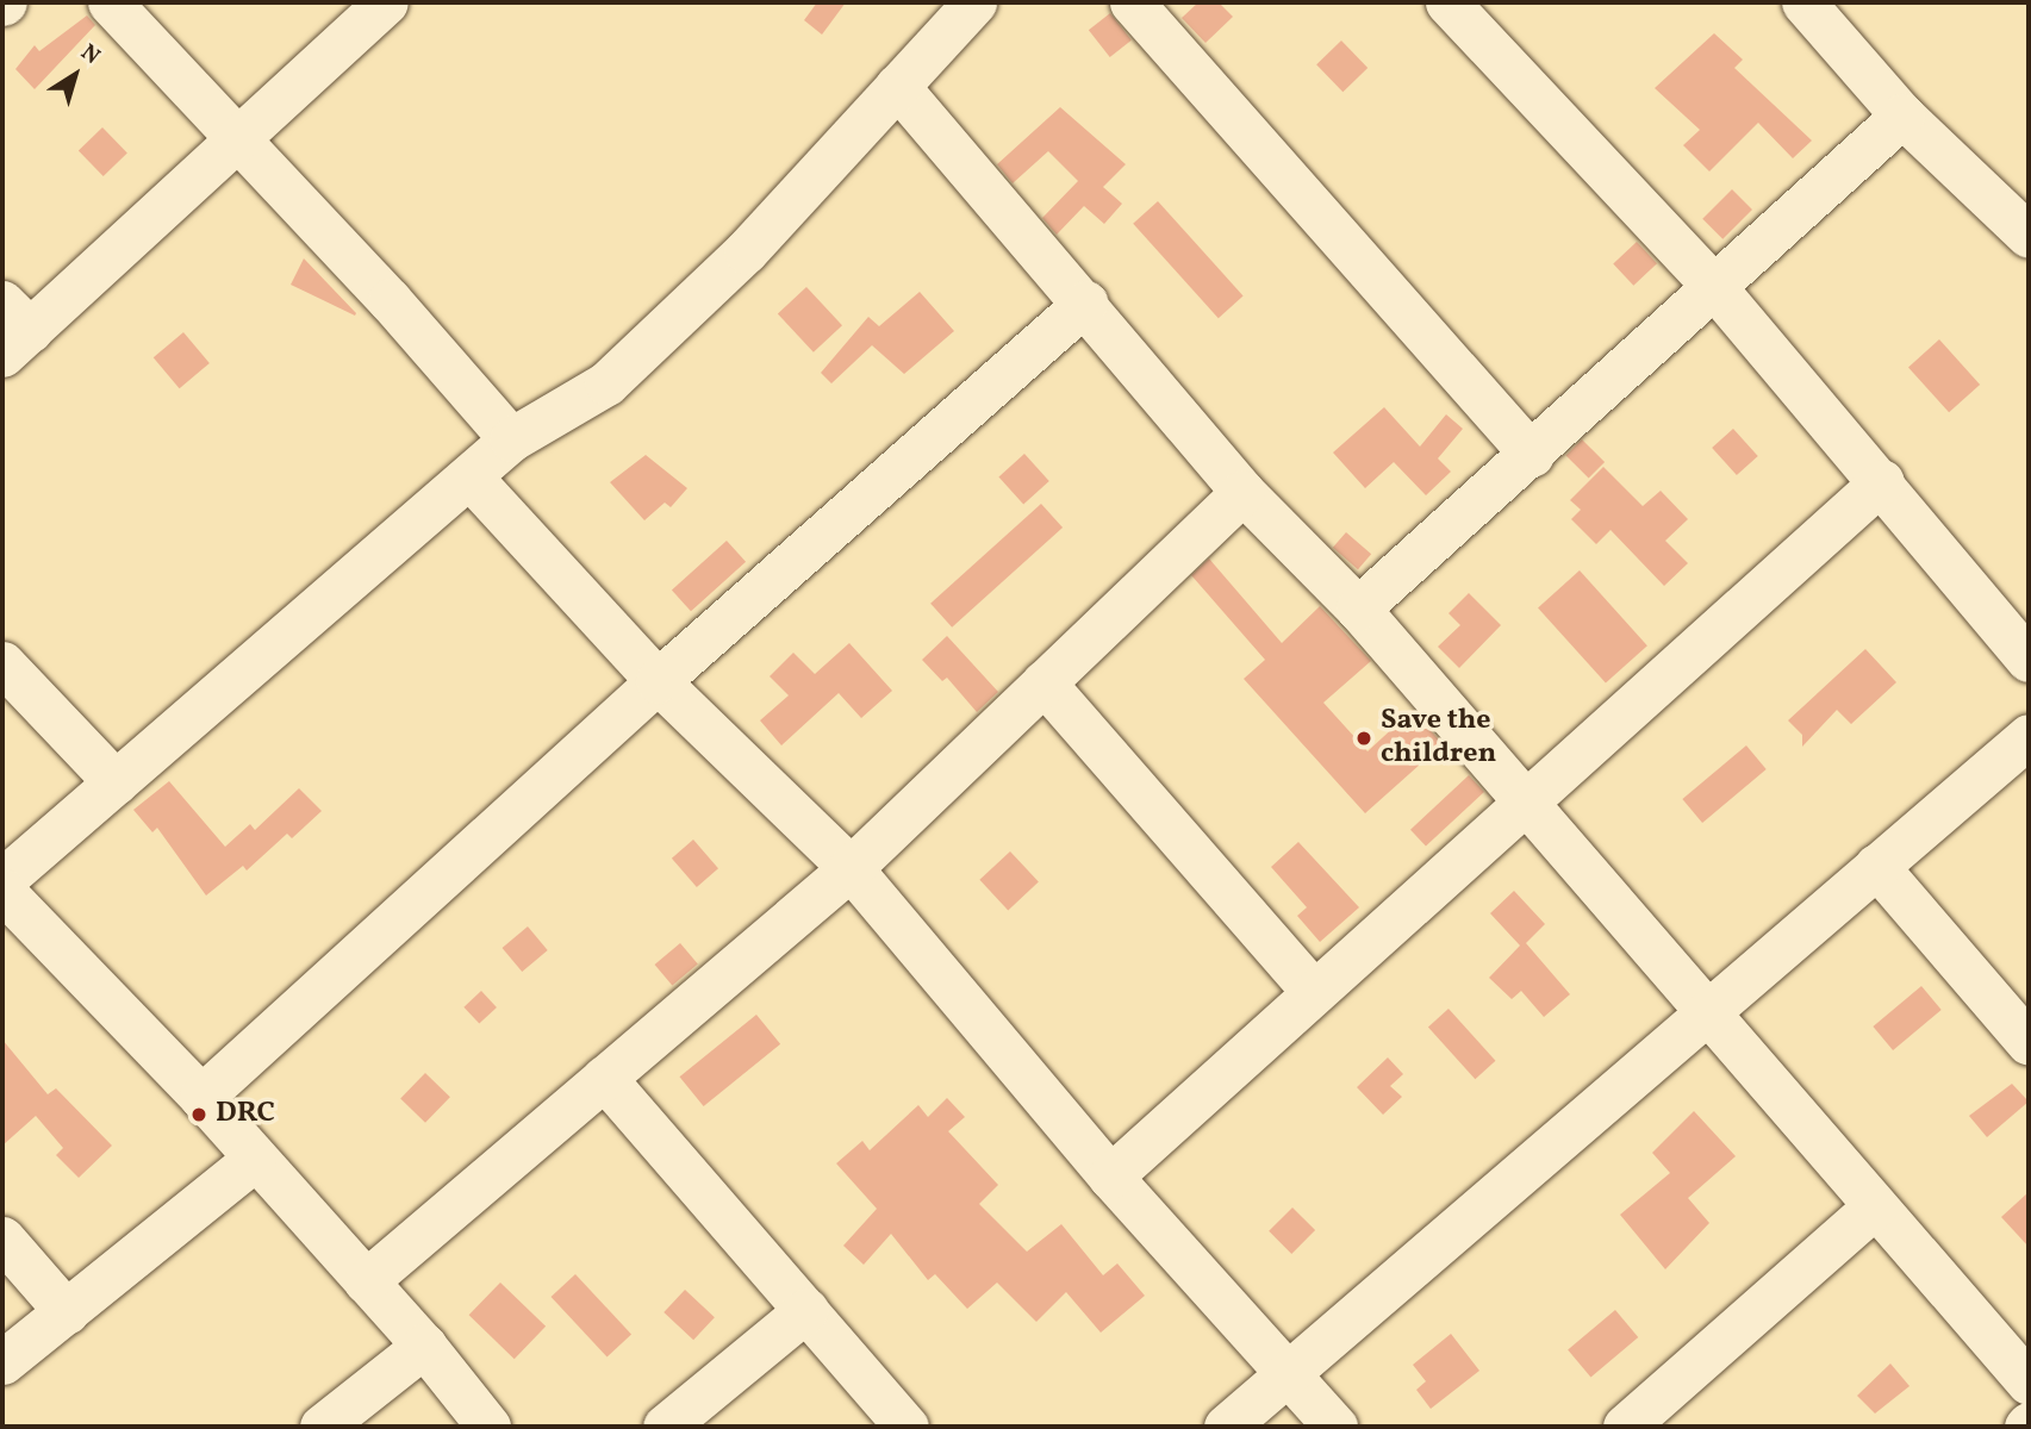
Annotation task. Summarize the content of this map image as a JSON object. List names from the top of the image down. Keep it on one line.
{"places":["Save the children","DRC"],"north":"top right"}
